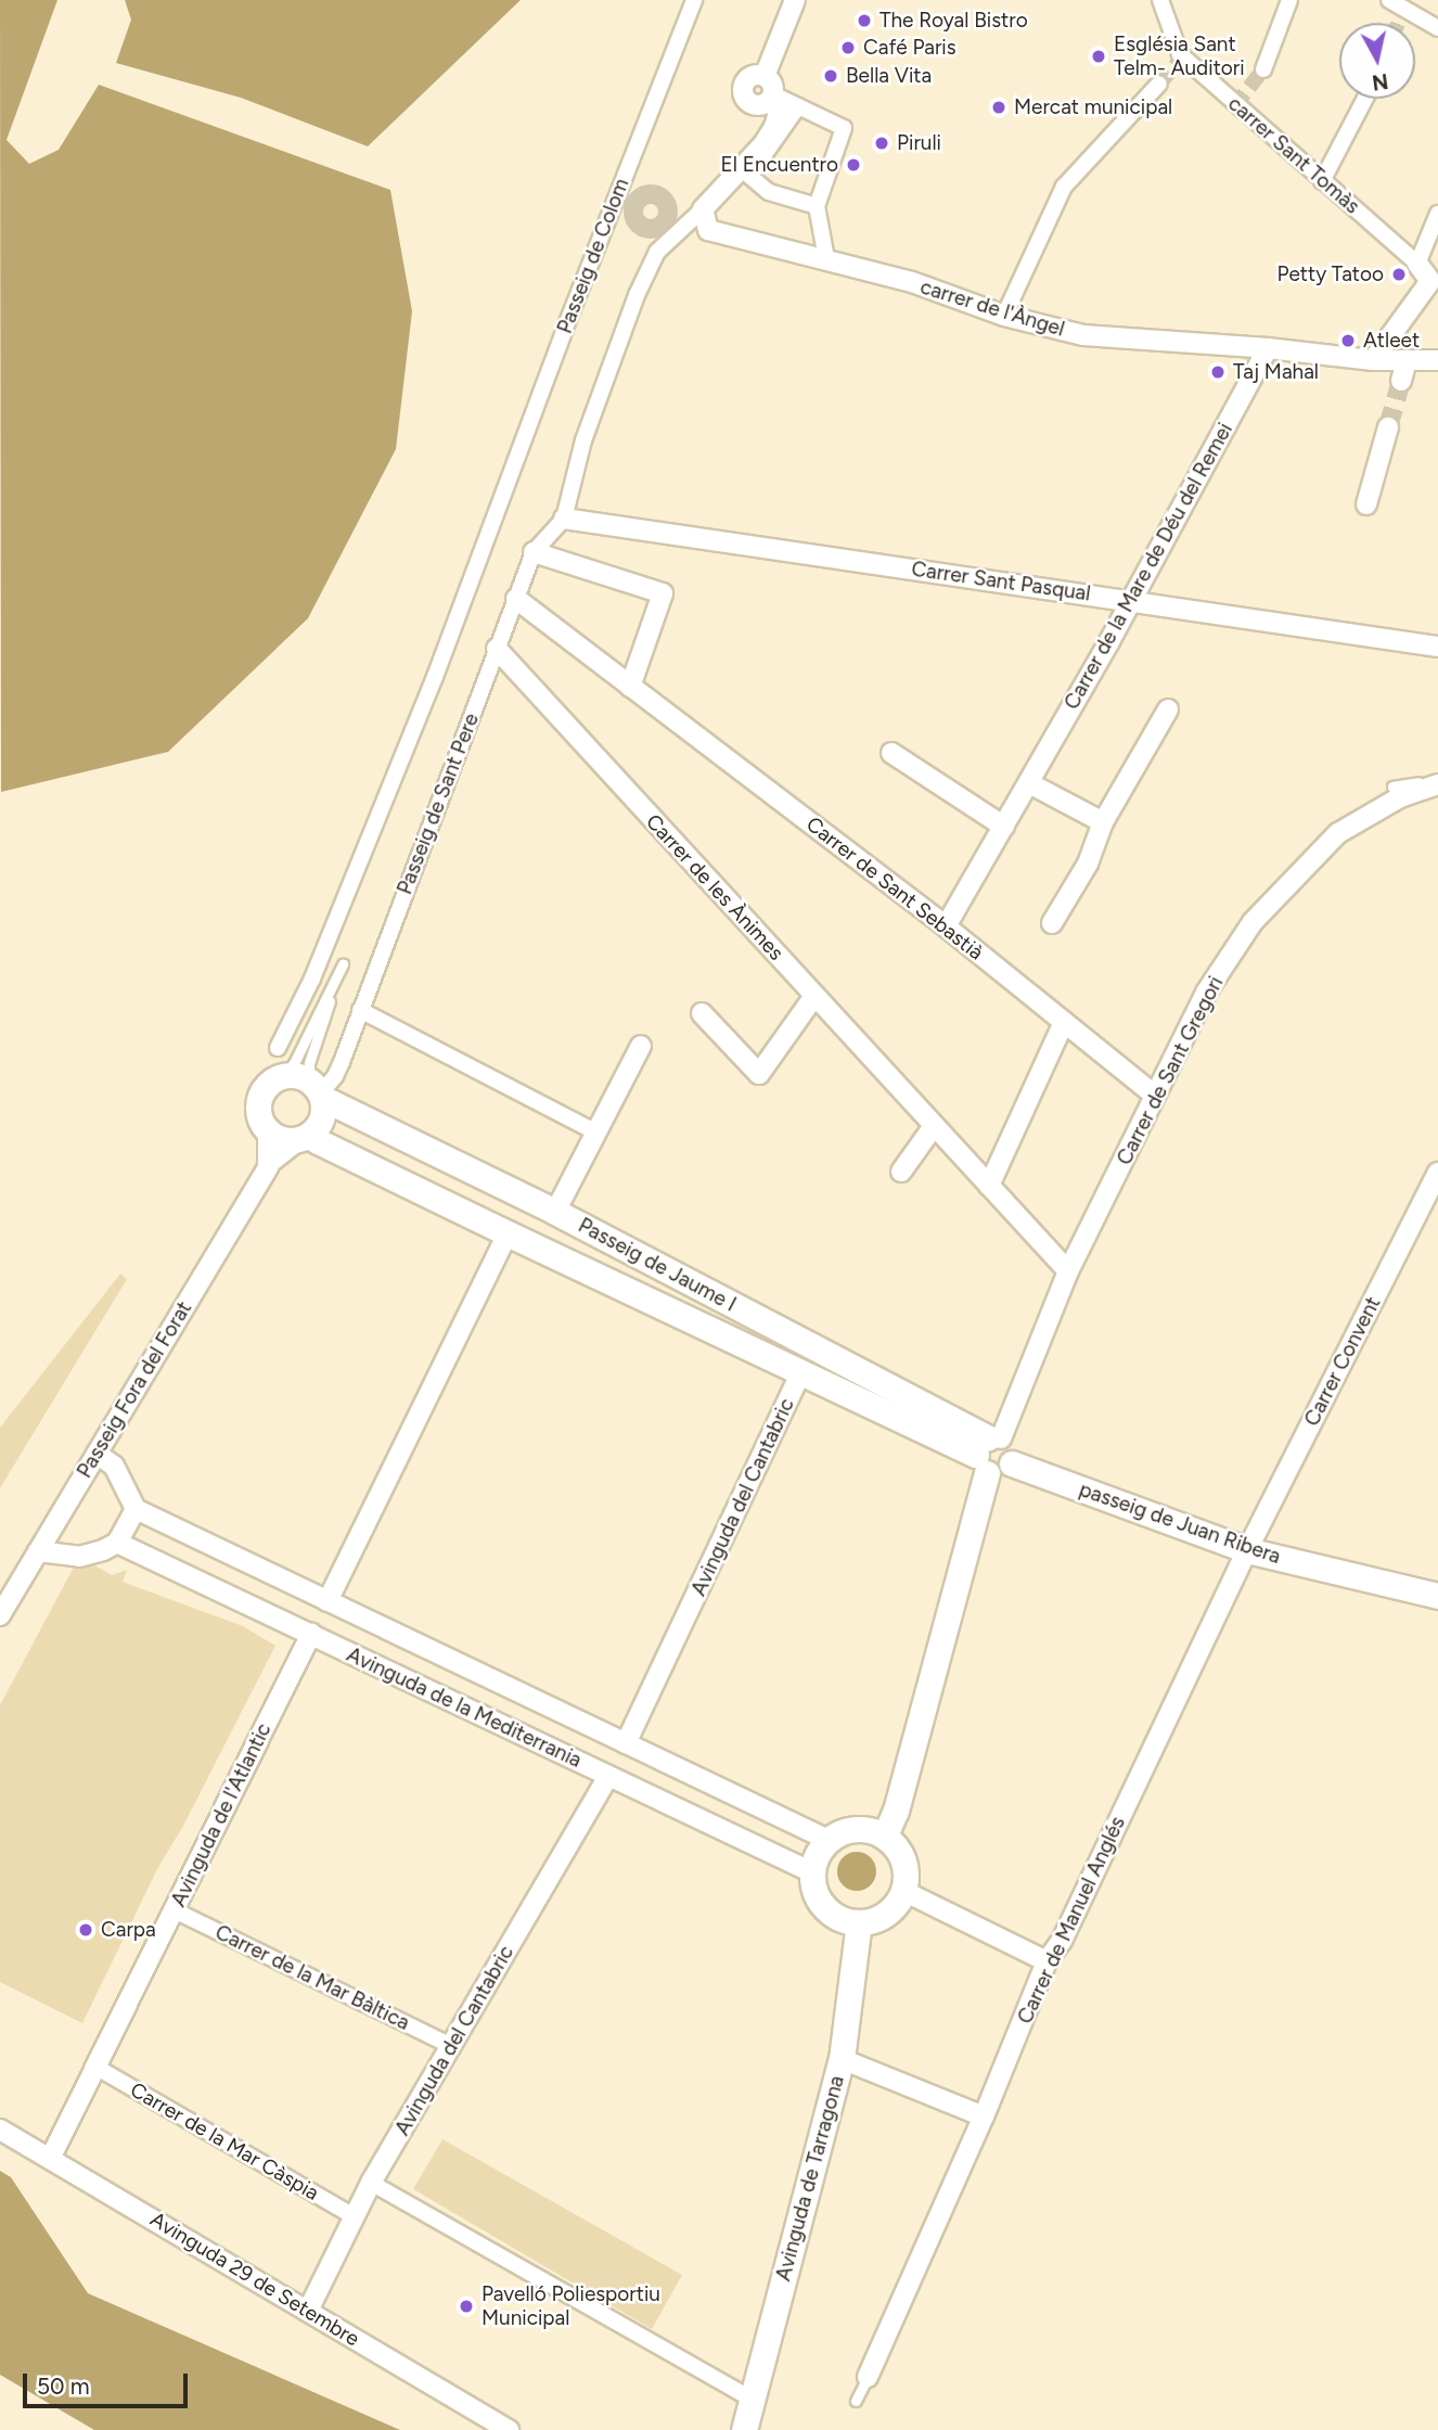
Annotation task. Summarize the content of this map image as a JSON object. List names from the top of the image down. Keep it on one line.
{"streets":{"street":["carrer Sant Tomàs","Passeig de Colom","carrer de l'Àngel","Carrer de la Mare de Déu del Remei","Carrer Sant Pasqual","Passeig de Sant Pere","Carrer de les Ànimes","Carrer de Sant Sebastià","Carrer de Sant Gregori","Passeig de Jaume I","Carrer Convent","Passeig Fora del Forat","Avinguda del Cantabric","passeig de Juan Ribera","Avinguda de la Mediterrania","Avinguda de l'Atlantic","Carrer de Manuel Anglés","Carrer de la Mar Bàltica","Carrer de la Mar Càspia","Avinguda de Tarragona","Avinguda 29 de Setembre"]},"crossings":[["carrer de l'Àngel","Carrer de la Mare de Déu del Remei"],["Carrer de la Mare de Déu del Remei","Carrer Sant Pasqual"],["Carrer de la Mare de Déu del Remei","Carrer de Sant Sebastià"],["Carrer Sant Pasqual","Passeig de Sant Pere"],["Passeig de Sant Pere","Carrer de les Ànimes"],["Passeig de Sant Pere","Carrer de Sant Sebastià"],["Passeig de Sant Pere","Passeig de Jaume I"],["Passeig de Sant Pere","Passeig Fora del Forat"],["Carrer de les Ànimes","Carrer de Sant Gregori"],["Carrer de Sant Sebastià","Carrer de Sant Gregori"],["Carrer de Sant Gregori","Passeig de Jaume I"],["Carrer de Sant Gregori","passeig de Juan Ribera"],["Passeig de Jaume I","Passeig Fora del Forat"],["Passeig de Jaume I","Avinguda del Cantabric"],["Passeig de Jaume I","passeig de Juan Ribera"],["Carrer Convent","passeig de Juan Ribera"],["Carrer Convent","Carrer de Manuel Anglés"],["Avinguda del Cantabric","Avinguda de la Mediterrania"],["Avinguda del Cantabric","Carrer de la Mar Bàltica"],["Avinguda del Cantabric","Carrer de la Mar Càspia"],["Avinguda del Cantabric","Avinguda 29 de Setembre"],["passeig de Juan Ribera","Carrer de Manuel Anglés"],["Avinguda de la Mediterrania","Avinguda de l'Atlantic"],["Avinguda de la Mediterrania","Avinguda de Tarragona"],["Avinguda de l'Atlantic","Carrer de la Mar Bàltica"],["Avinguda de l'Atlantic","Carrer de la Mar Càspia"],["Avinguda de l'Atlantic","Avinguda 29 de Setembre"]],"places":["The Royal Bistro","Café Paris","Església Sant Telm- Auditori","Bella Vita","Mercat municipal","Piruli","El Encuentro","Petty Tatoo","Atleet","Taj Mahal","Carpa","Pavelló Poliesportiu Municipal"],"scale_bar":"50 m","north":"bottom"}
